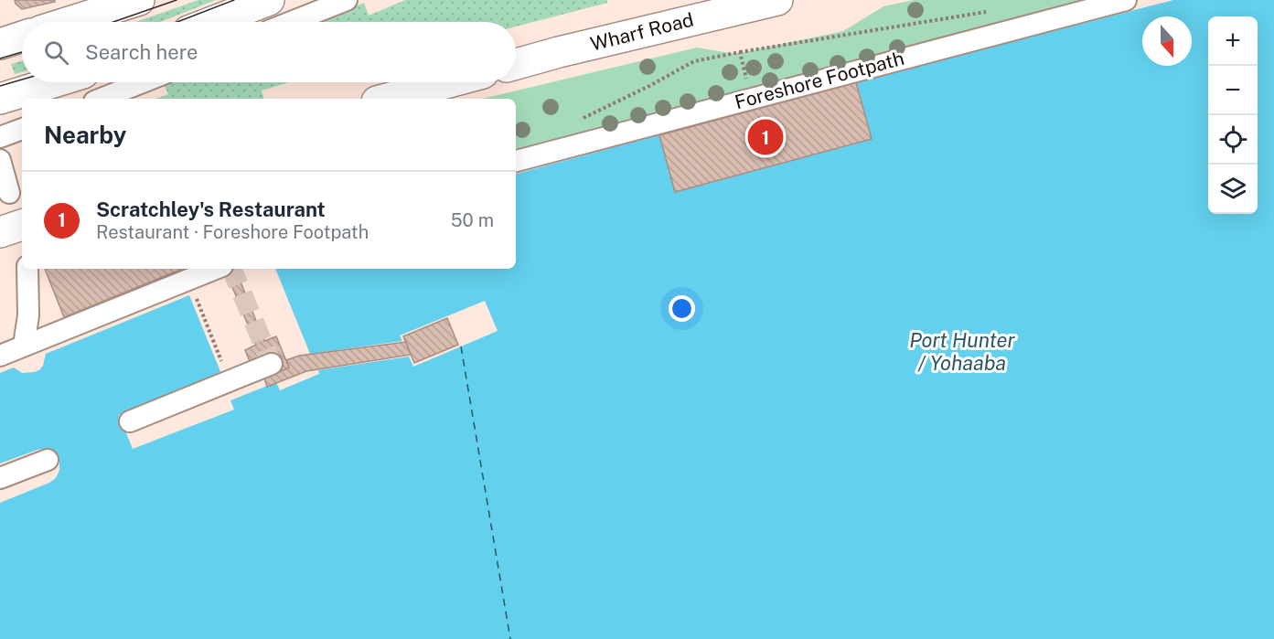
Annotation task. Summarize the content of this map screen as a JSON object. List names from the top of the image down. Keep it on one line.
{"streets":{"main road":["Wharf Road"],"street":["Foreshore Footpath"]},"water":["Port Hunter / Yohaaba"],"north":"bottom","page":{"map_buttons":["+","−"],"search":"Search here","heading":"Nearby","pins":"1","list":[{"mark":"1","name":"Scratchley's Restaurant","note":"Restaurant · Foreshore Footpath","value":"50 m"}]}}
